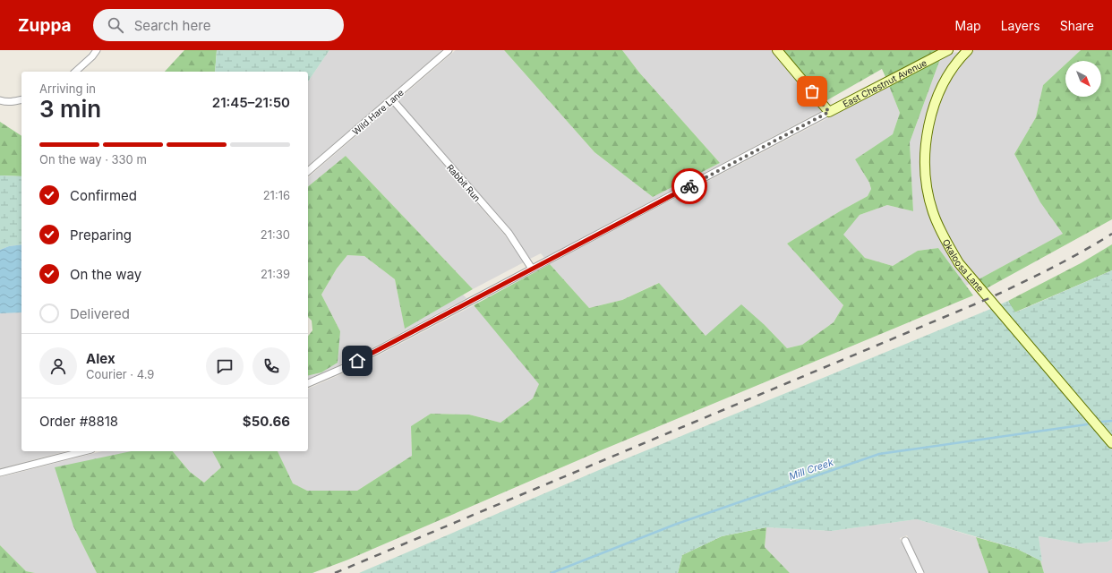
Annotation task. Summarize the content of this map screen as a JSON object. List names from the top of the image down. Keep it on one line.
{"streets":{"street":["East Chestnut Avenue","Wild Hare Lane","Rabbit Run","Okaloosa Lane"]},"crossings":[["East Chestnut Avenue","Rabbit Run"],["Wild Hare Lane","Rabbit Run"]],"water":["Mill Creek"],"north":"bottom right","page":{"header":"Zuppa","search":"Search here","nav":["Map","Layers","Share"],"heading":["3 min","Arriving in","21:45–21:50"],"panel":["Alex","Courier · 4.9","Order #8818","$50.66"],"bar":"On the way · 330 m","list":[["Confirmed","21:16"],["Preparing","21:30"],["On the way","21:39"],"Delivered"]}}
